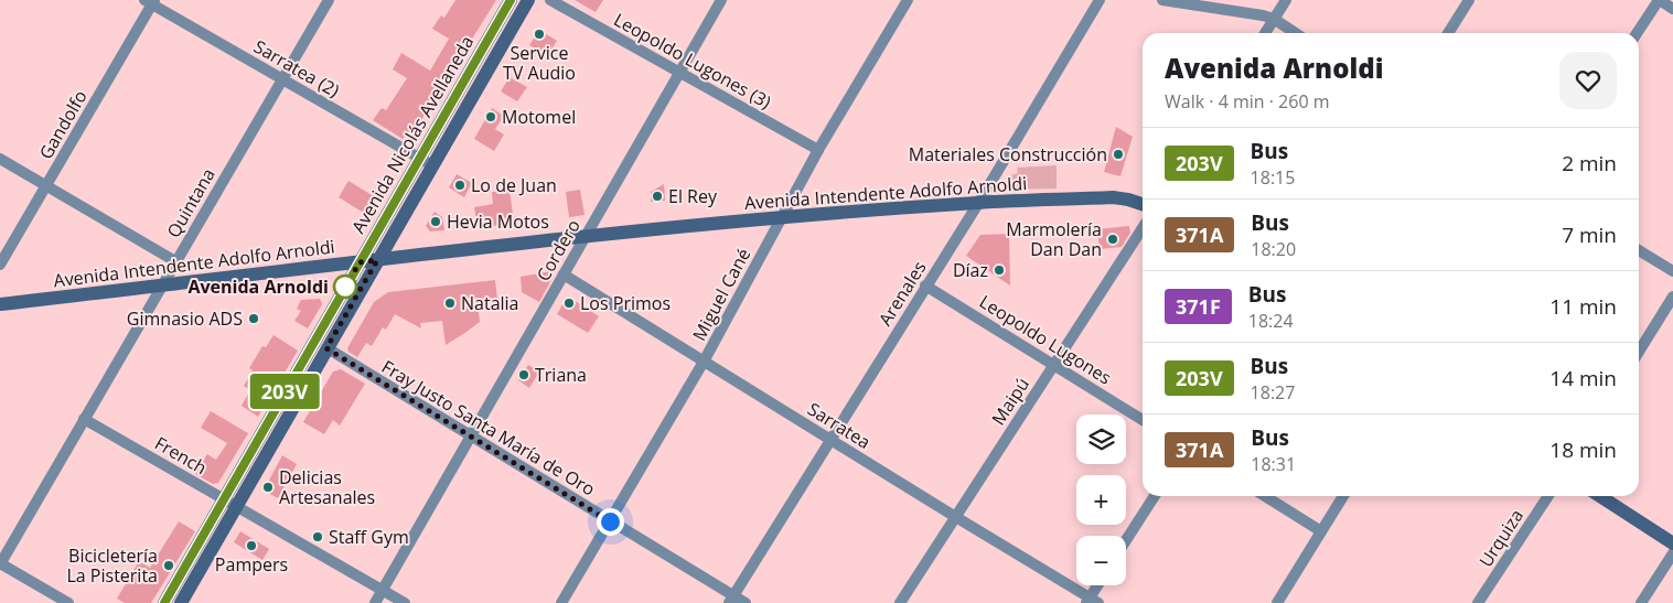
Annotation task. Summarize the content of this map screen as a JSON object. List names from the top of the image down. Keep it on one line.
{"streets":{"main road":["Avenida Nicolás Avellaneda","Avenida Intendente Adolfo Arnoldi"],"street":["Leopoldo Lugones (3)","Sarratea (2)","Gandolfo","Quintana","Cordero","Arenales","Miguel Cané","Leopoldo Lugones","Maipú","Sarratea","Fray Justo Santa María de Oro","French","Urquiza"]},"crossings":[["Leopoldo Lugones (3)","Cordero"],["Leopoldo Lugones (3)","Miguel Cané"],["Sarratea (2)","Gandolfo"],["Sarratea (2)","Avenida Nicolás Avellaneda"],["Sarratea (2)","Quintana"],["Avenida Nicolás Avellaneda","Avenida Intendente Adolfo Arnoldi"],["Avenida Nicolás Avellaneda","Fray Justo Santa María de Oro"],["Avenida Nicolás Avellaneda","French"],["Avenida Intendente Adolfo Arnoldi","Quintana"],["Avenida Intendente Adolfo Arnoldi","Cordero"],["Avenida Intendente Adolfo Arnoldi","Arenales"],["Avenida Intendente Adolfo Arnoldi","Miguel Cané"],["Quintana","French"],["Cordero","Sarratea"],["Cordero","Fray Justo Santa María de Oro"],["Cordero","French"],["Arenales","Leopoldo Lugones"],["Arenales","Sarratea"],["Arenales","Fray Justo Santa María de Oro"],["Miguel Cané","Sarratea"],["Miguel Cané","Fray Justo Santa María de Oro"],["Leopoldo Lugones","Maipú"],["Maipú","Sarratea"]],"places":["Service TV Audio","Motomel","Materiales Construcción","Lo de Juan","El Rey","Hevia Motos","Marmolería Dan Dan","Díaz","Avenida Arnoldi","Natalia","Los Primos","Gimnasio ADS","Triana","Delicias Artesanales","Staff Gym","Pampers","Bicicletería La Pisterita"],"lines":["bus line 203V"],"page":{"on_map":"203V","heading":["Avenida Arnoldi","Walk · 4 min · 260 m"],"list":[{"mark":"203V","name":"Bus","note":"18:15","value":"2 min"},{"mark":"371A","name":"Bus","note":"18:20","value":"7 min"},{"mark":"371F","name":"Bus","note":"18:24","value":"11 min"},{"mark":"203V","name":"Bus","note":"18:27","value":"14 min"},{"mark":"371A","name":"Bus","note":"18:31","value":"18 min"}],"map_buttons":["+","−"]}}
